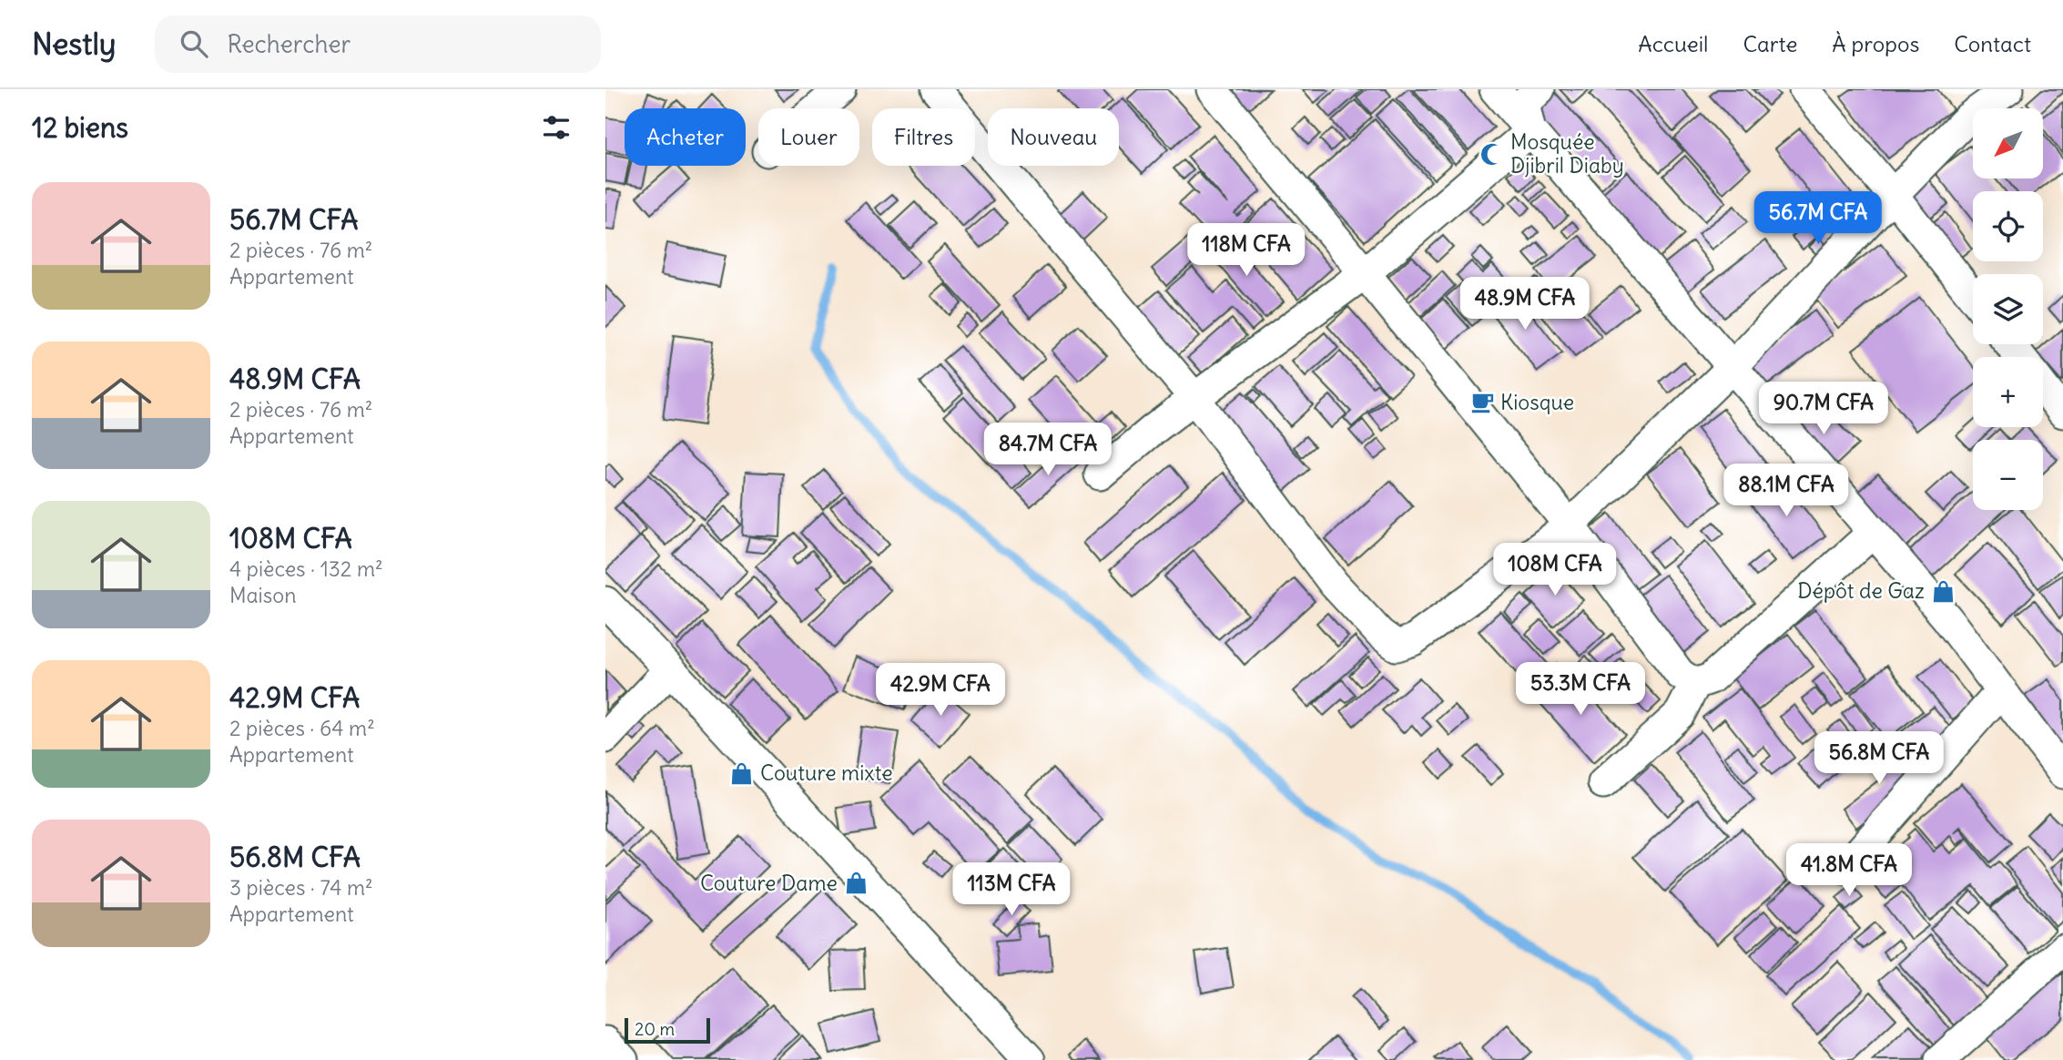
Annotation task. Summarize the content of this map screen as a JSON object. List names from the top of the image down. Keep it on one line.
{"places":{"mosque":["Mosquée Djibril Diaby"],"cafe":["Kiosque"],"shop":["Dépôt de Gaz","Couture mixte","Couture Dame"]},"scale_bar":"20 m","north":"bottom left","page":{"header":"Nestly","search":"Rechercher","nav":["Accueil","Carte","À propos","Contact"],"heading":"12 biens","map_buttons":["+","−"],"chip":["Acheter","Louer","Filtres","Nouveau"],"list":[{"name":"56.7M CFA","note":"2 pièces · 76 m² · Appartement"},{"name":"48.9M CFA","note":"2 pièces · 76 m² · Appartement"},{"name":"108M CFA","note":"4 pièces · 132 m² · Maison"},{"name":"42.9M CFA","note":"2 pièces · 64 m² · Appartement"},{"name":"56.8M CFA","note":"3 pièces · 74 m² · Appartement"}],"price":["56.7M CFA","118M CFA","48.9M CFA","90.7M CFA","84.7M CFA","88.1M CFA","108M CFA","53.3M CFA","42.9M CFA","56.8M CFA","41.8M CFA","113M CFA"],"scale":"20 m"}}
